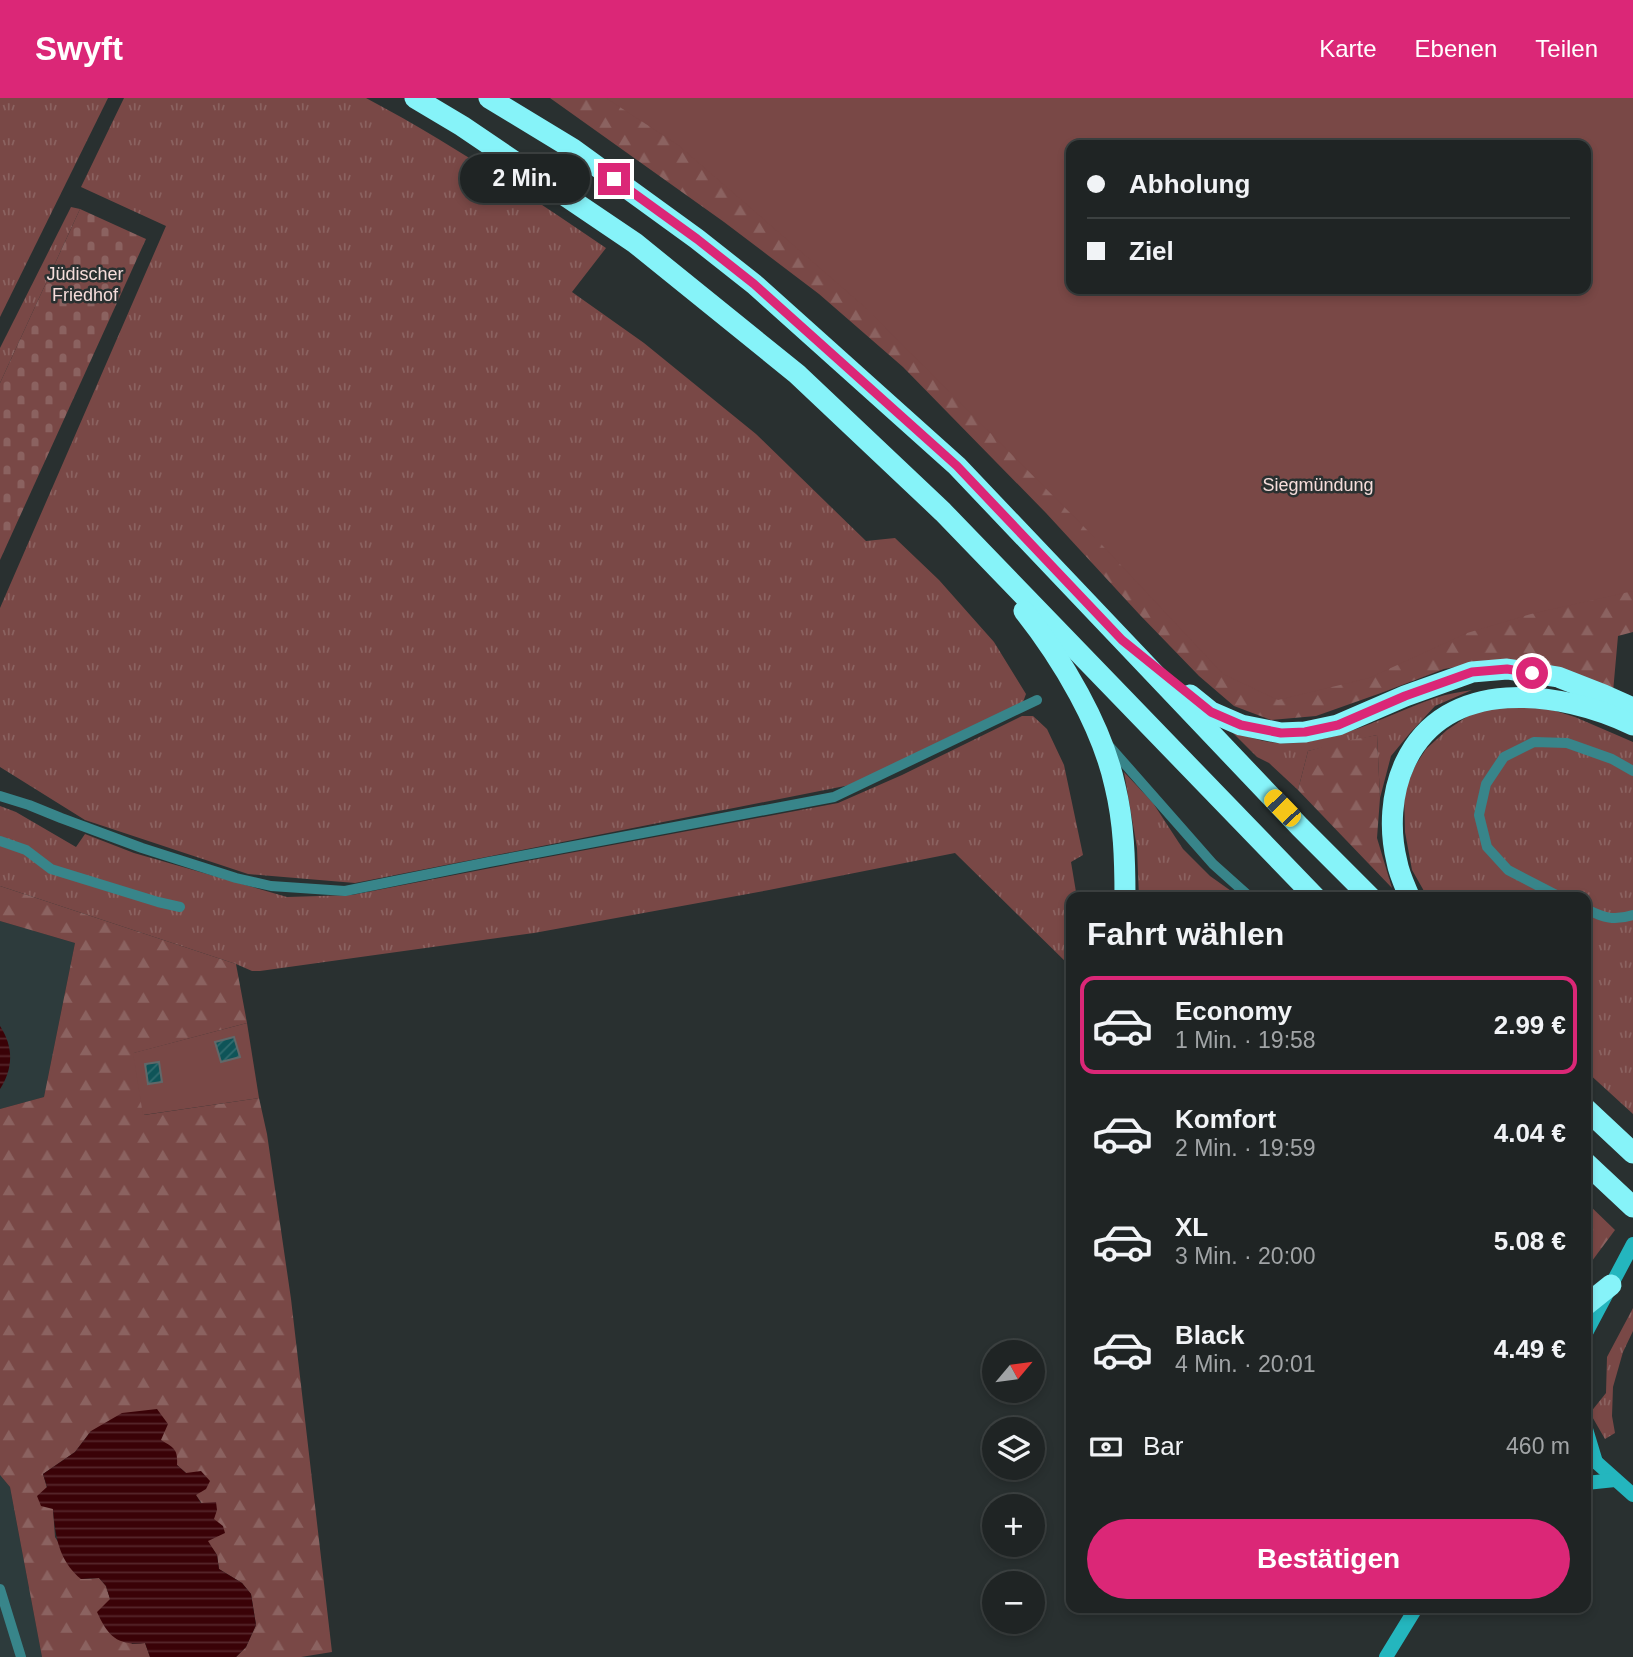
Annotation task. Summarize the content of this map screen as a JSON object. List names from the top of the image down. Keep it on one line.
{"parks":["Jüdischer Friedhof","Siegmündung"],"north":"top right","page":{"header":"Swyft","nav":["Karte","Ebenen","Teilen"],"banner":["Abholung","Ziel"],"bubble":"2 Min.","heading":"Fahrt wählen","list":[{"name":"Economy","note":"1 Min. · 19:58","value":"2.99 €"},{"name":"Komfort","note":"2 Min. · 19:59","value":"4.04 €"},{"name":"XL","note":"3 Min. · 20:00","value":"5.08 €"},{"name":"Black","note":"4 Min. · 20:01","value":"4.49 €"}],"map_buttons":["+","−"],"pay":["Bar","460 m"],"buttons":"Bestätigen"}}
